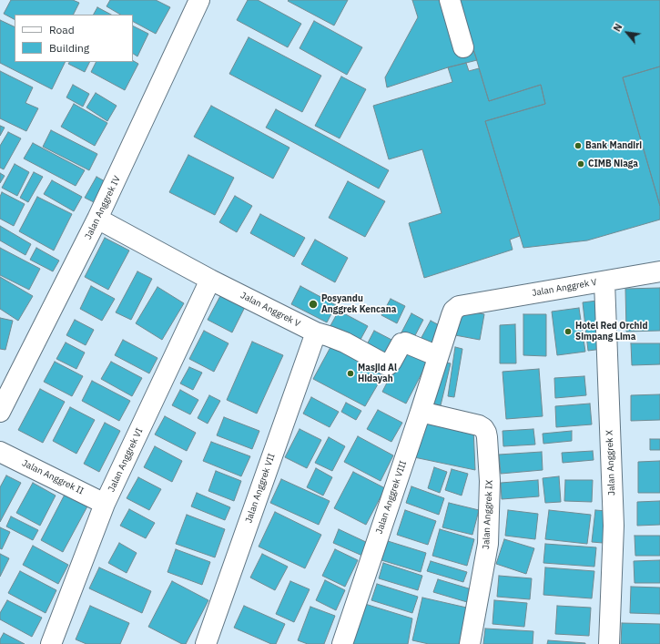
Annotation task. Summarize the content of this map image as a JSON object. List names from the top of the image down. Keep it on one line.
{"streets":{"street":["Jalan Anggrek IV","Jalan Anggrek V","Jalan Anggrek VI","Jalan Anggrek X","Jalan Anggrek II","Jalan Anggrek VII","Jalan Anggrek VIII","Jalan Anggrek IX"]},"crossings":[["Jalan Anggrek IV","Jalan Anggrek V"],["Jalan Anggrek V","Jalan Anggrek VI"],["Jalan Anggrek V","Jalan Anggrek X"],["Jalan Anggrek V","Jalan Anggrek VII"],["Jalan Anggrek V","Jalan Anggrek VIII"],["Jalan Anggrek V","Jalan Anggrek IX"],["Jalan Anggrek VI","Jalan Anggrek II"],["Jalan Anggrek VIII","Jalan Anggrek IX"]],"places":["Bank Mandiri","CIMB Niaga","Posyandu Anggrek Kencana","Hotel Red Orchid Simpang Lima","Masjid Al Hidayah"],"legend":["Road","Building"],"north":"top left"}
